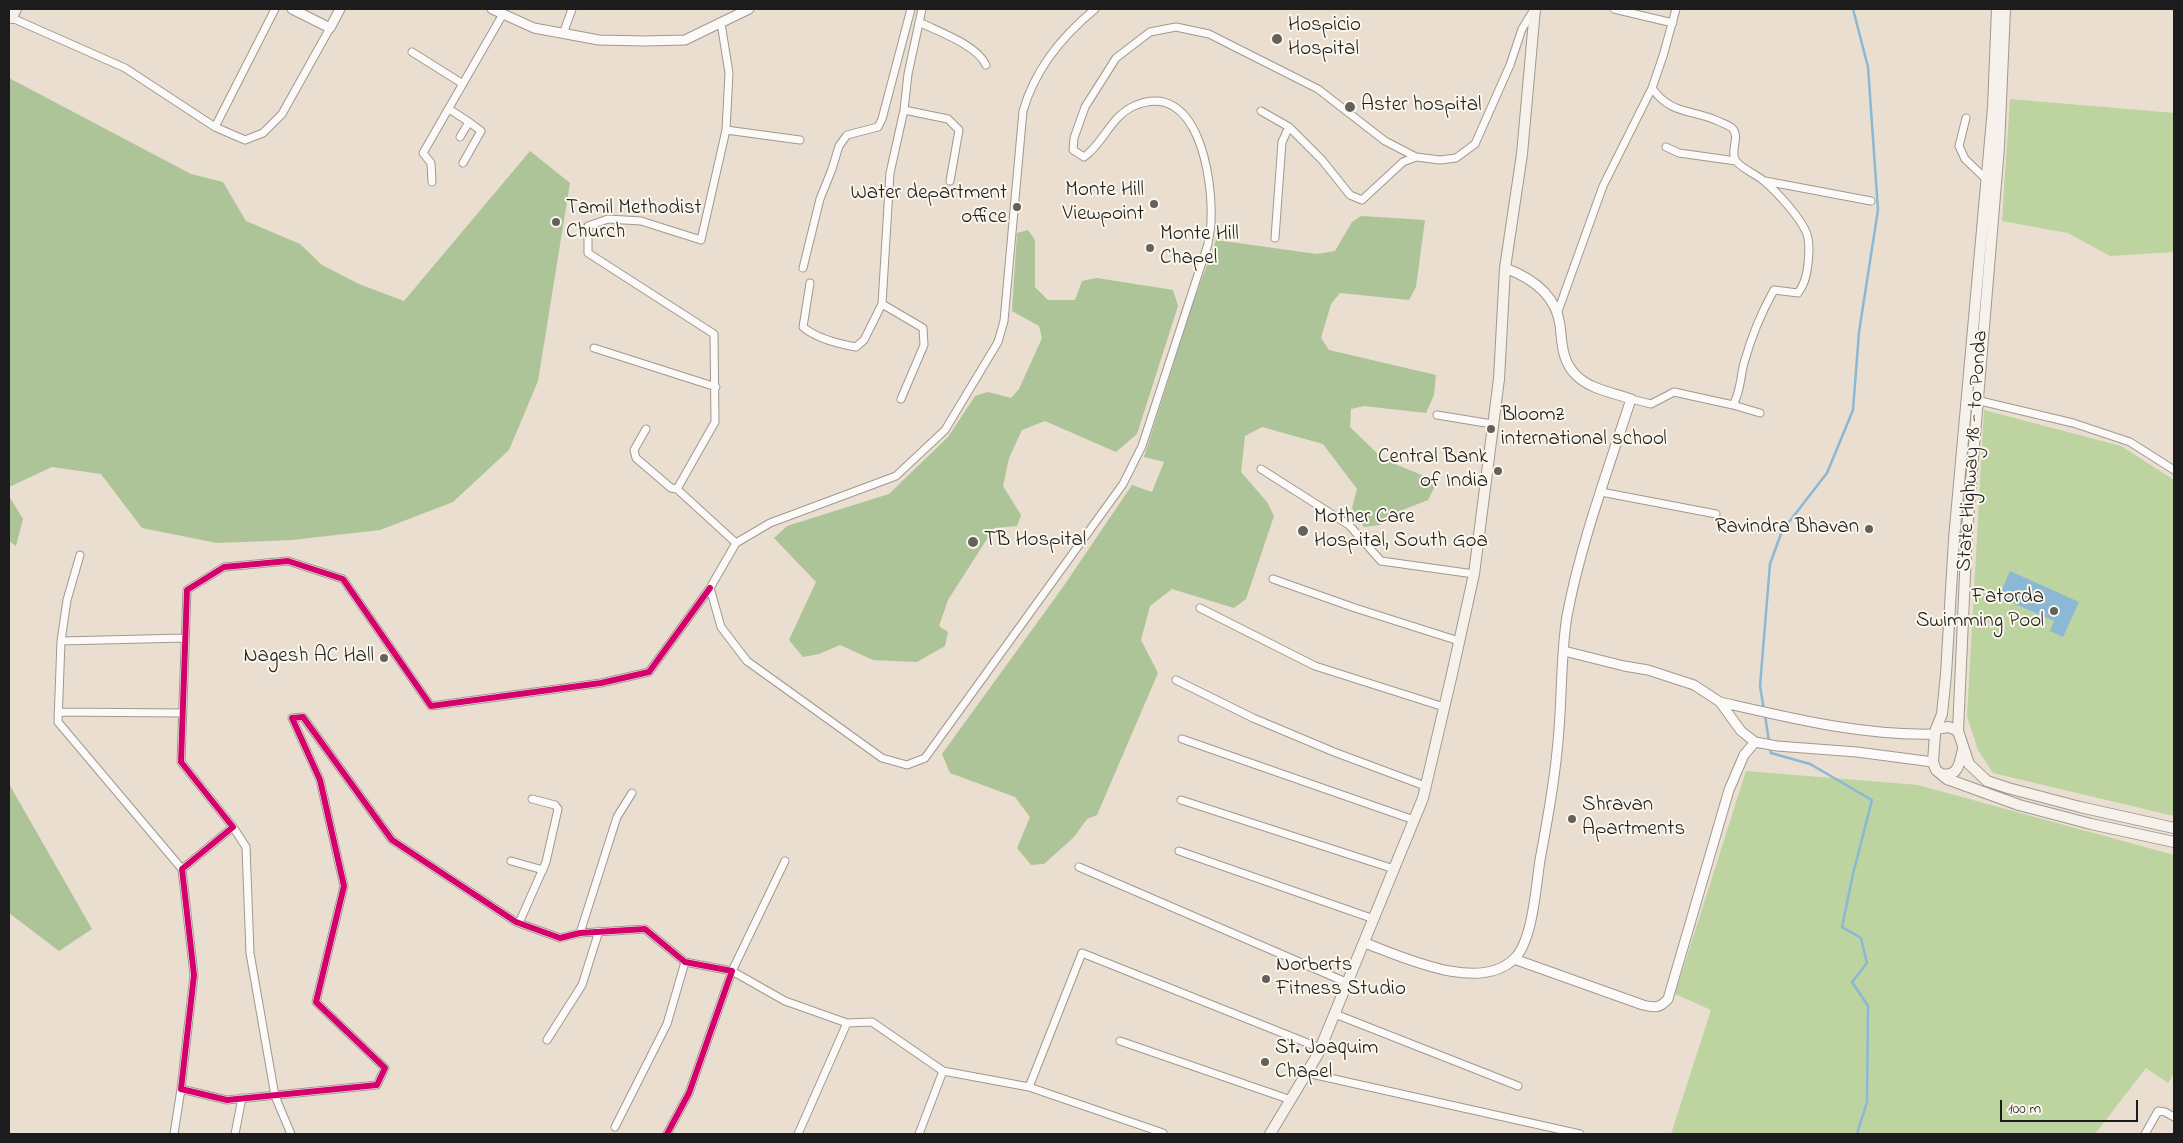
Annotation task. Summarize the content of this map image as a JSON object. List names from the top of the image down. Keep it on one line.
{"streets":{"main road":["State Highway 18 - to Ponda"]},"places":["Hospicio Hospital","Aster hospital","Monte Hill Viewpoint","Water department office","Tamil Methodist Church","Monte Hill Chapel","Bloomz international school","Central Bank of India","Ravindra Bhavan","Mother Care Hospital, South Goa","TB Hospital","Fatorda Swimming Pool","Nagesh AC Hall","Shravan Apartments","Norberts Fitness Studio","St. Joaquim Chapel"],"scale_bar":"100 m"}
